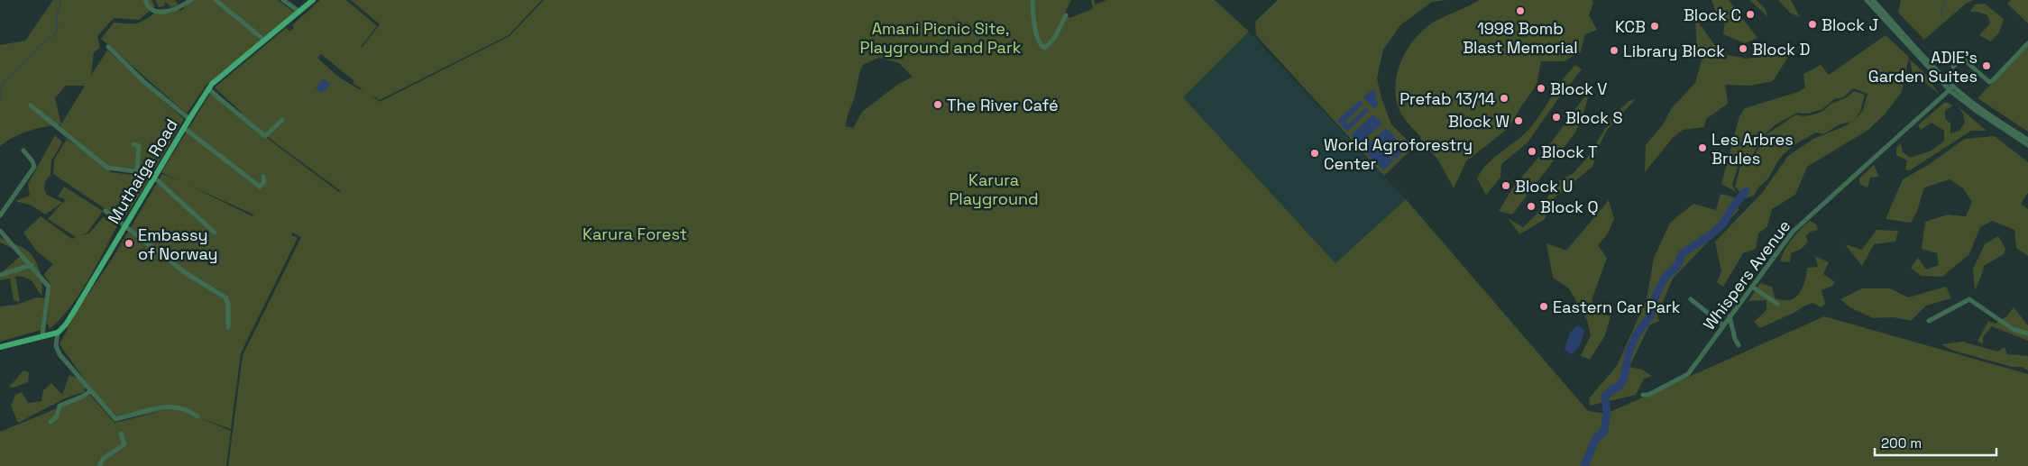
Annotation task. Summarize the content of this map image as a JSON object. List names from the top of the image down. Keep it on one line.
{"streets":{"main road":["Muthaiga Road"],"street":["Whispers Avenue"]},"parks":["Amani Picnic Site, Playground and Park","Karura Playground","Karura Forest"],"places":["1998 Bomb Blast Memorial","Block C","Block J","KCB","Block D","Library Block","ADIE's Garden Suites","Block V","Prefab 13/14","The River Café","Block S","Block W","Les Arbres Brules","Block T","World Agroforestry Center","Block U","Block Q","Embassy of Norway","Eastern Car Park"],"scale_bar":"200 m"}
